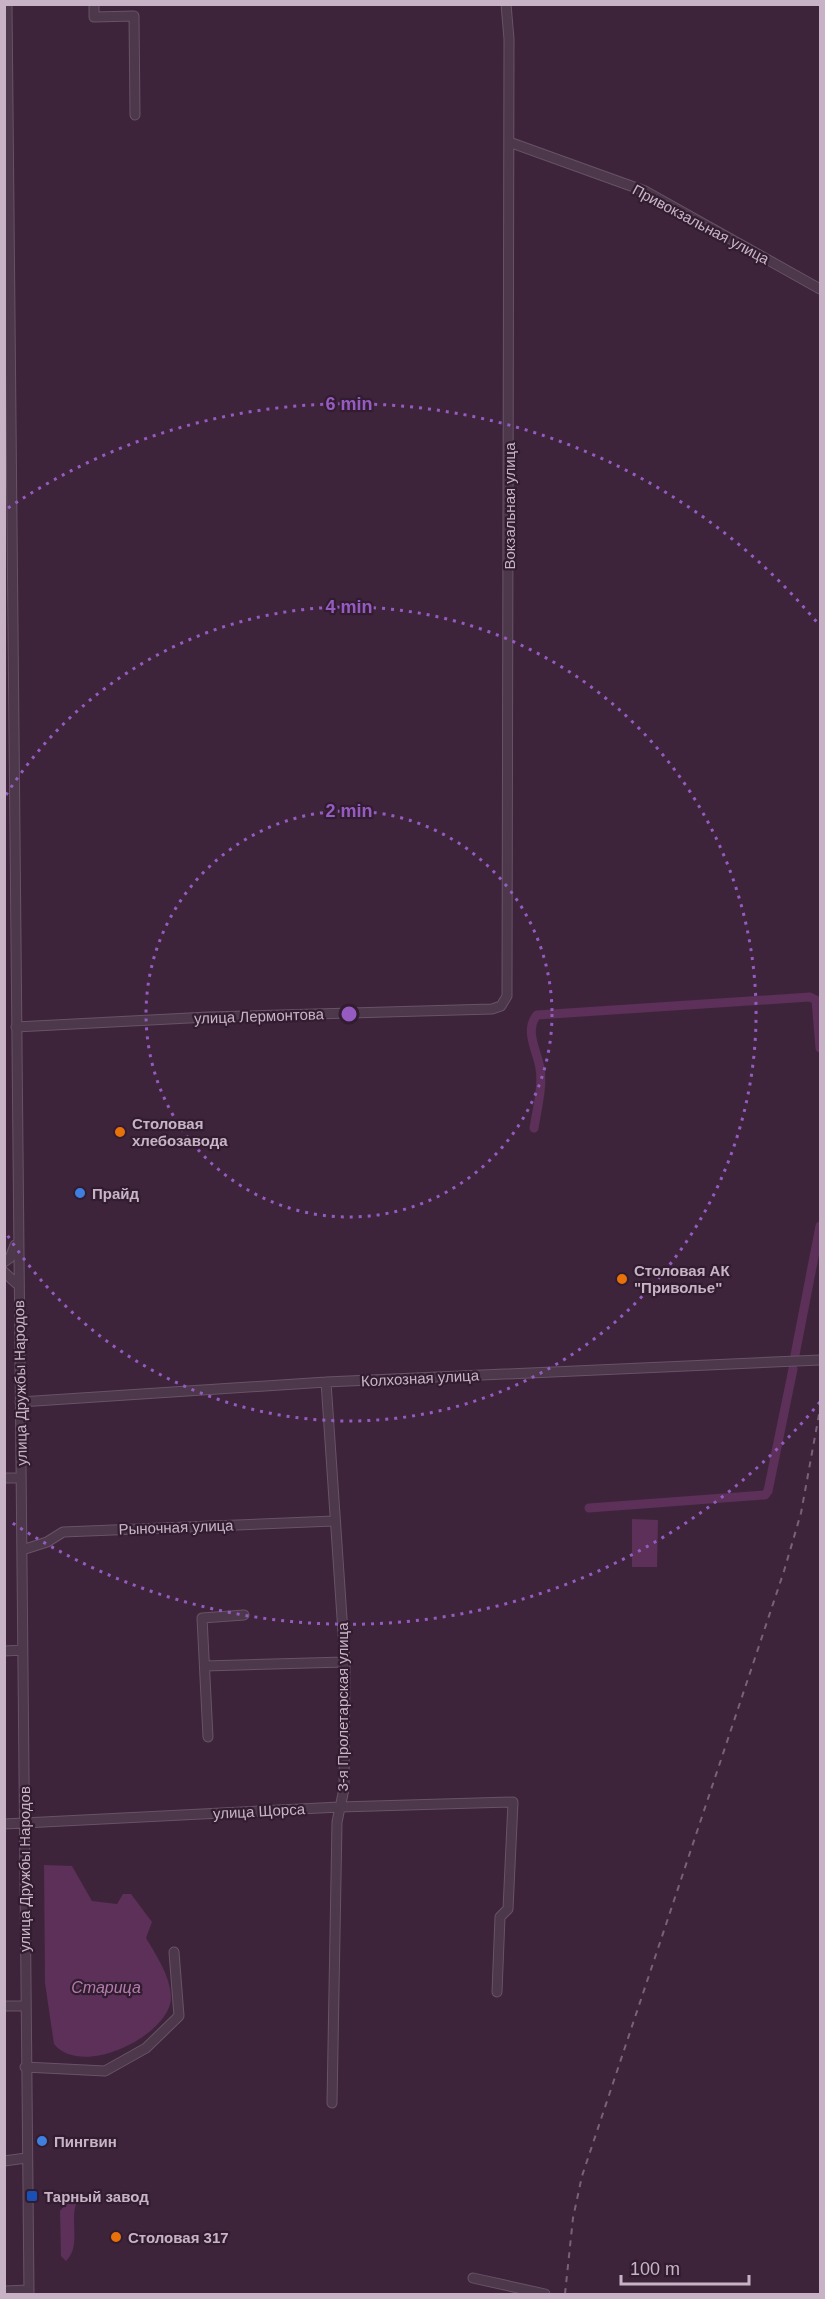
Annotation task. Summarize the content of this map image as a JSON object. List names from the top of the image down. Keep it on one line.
{"streets":{"street":["Привокзальная улица","Вокзальная улица","улица Лермонтова","Колхозная улица","улица Дружбы Народов","Рыночная улица","3-я Пролетарская улица","улица Щорса"]},"crossings":[["Привокзальная улица","Вокзальная улица"],["Вокзальная улица","улица Лермонтова"],["улица Лермонтова","улица Дружбы Народов"],["Колхозная улица","улица Дружбы Народов"],["Колхозная улица","3-я Пролетарская улица"],["улица Дружбы Народов","Рыночная улица"],["улица Дружбы Народов","улица Щорса"],["Рыночная улица","3-я Пролетарская улица"],["3-я Пролетарская улица","улица Щорса"]],"water":["Старица"],"places":{"other":["Столовая хлебозавода","Прайд","Столовая АК \"Приволье\"","Пингвин","Столовая 317"],"transit":["Тарный завод"]},"scale_bar":"100 m","rings":["6 min","4 min","2 min"]}
